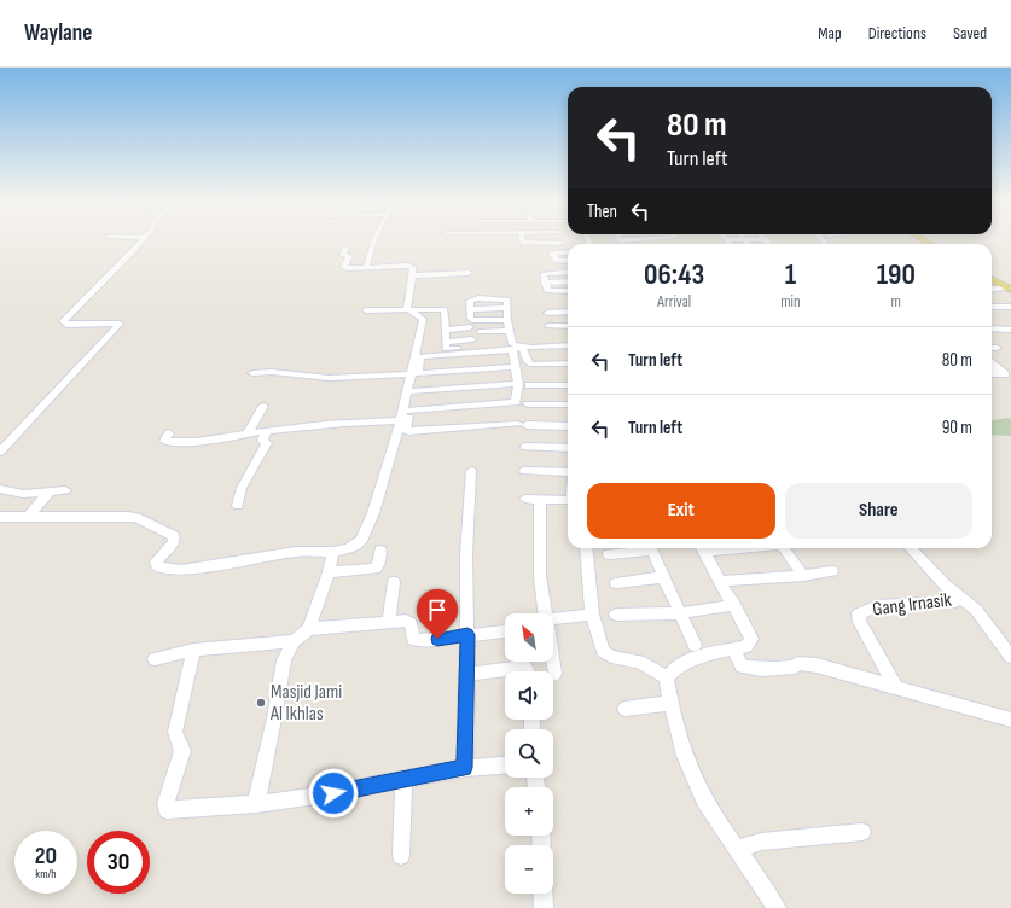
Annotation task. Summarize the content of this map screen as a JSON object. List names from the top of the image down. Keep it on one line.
{"streets":{"street":["Gang Irnasik"]},"places":["Masjid Jami Al Ikhlas"],"north":"top left","page":{"header":"Waylane","nav":["Map","Directions","Saved"],"turn":["80 m","Turn left"],"then":"Then","eta":["06:43","Arrival","1","min","190","m"],"list":[{"name":"Turn left","value":"80 m"},{"name":"Turn left","value":"90 m"}],"buttons":["Exit","Share"],"map_buttons":["+","−"],"speed":"20 km/h","limit":"30"}}
